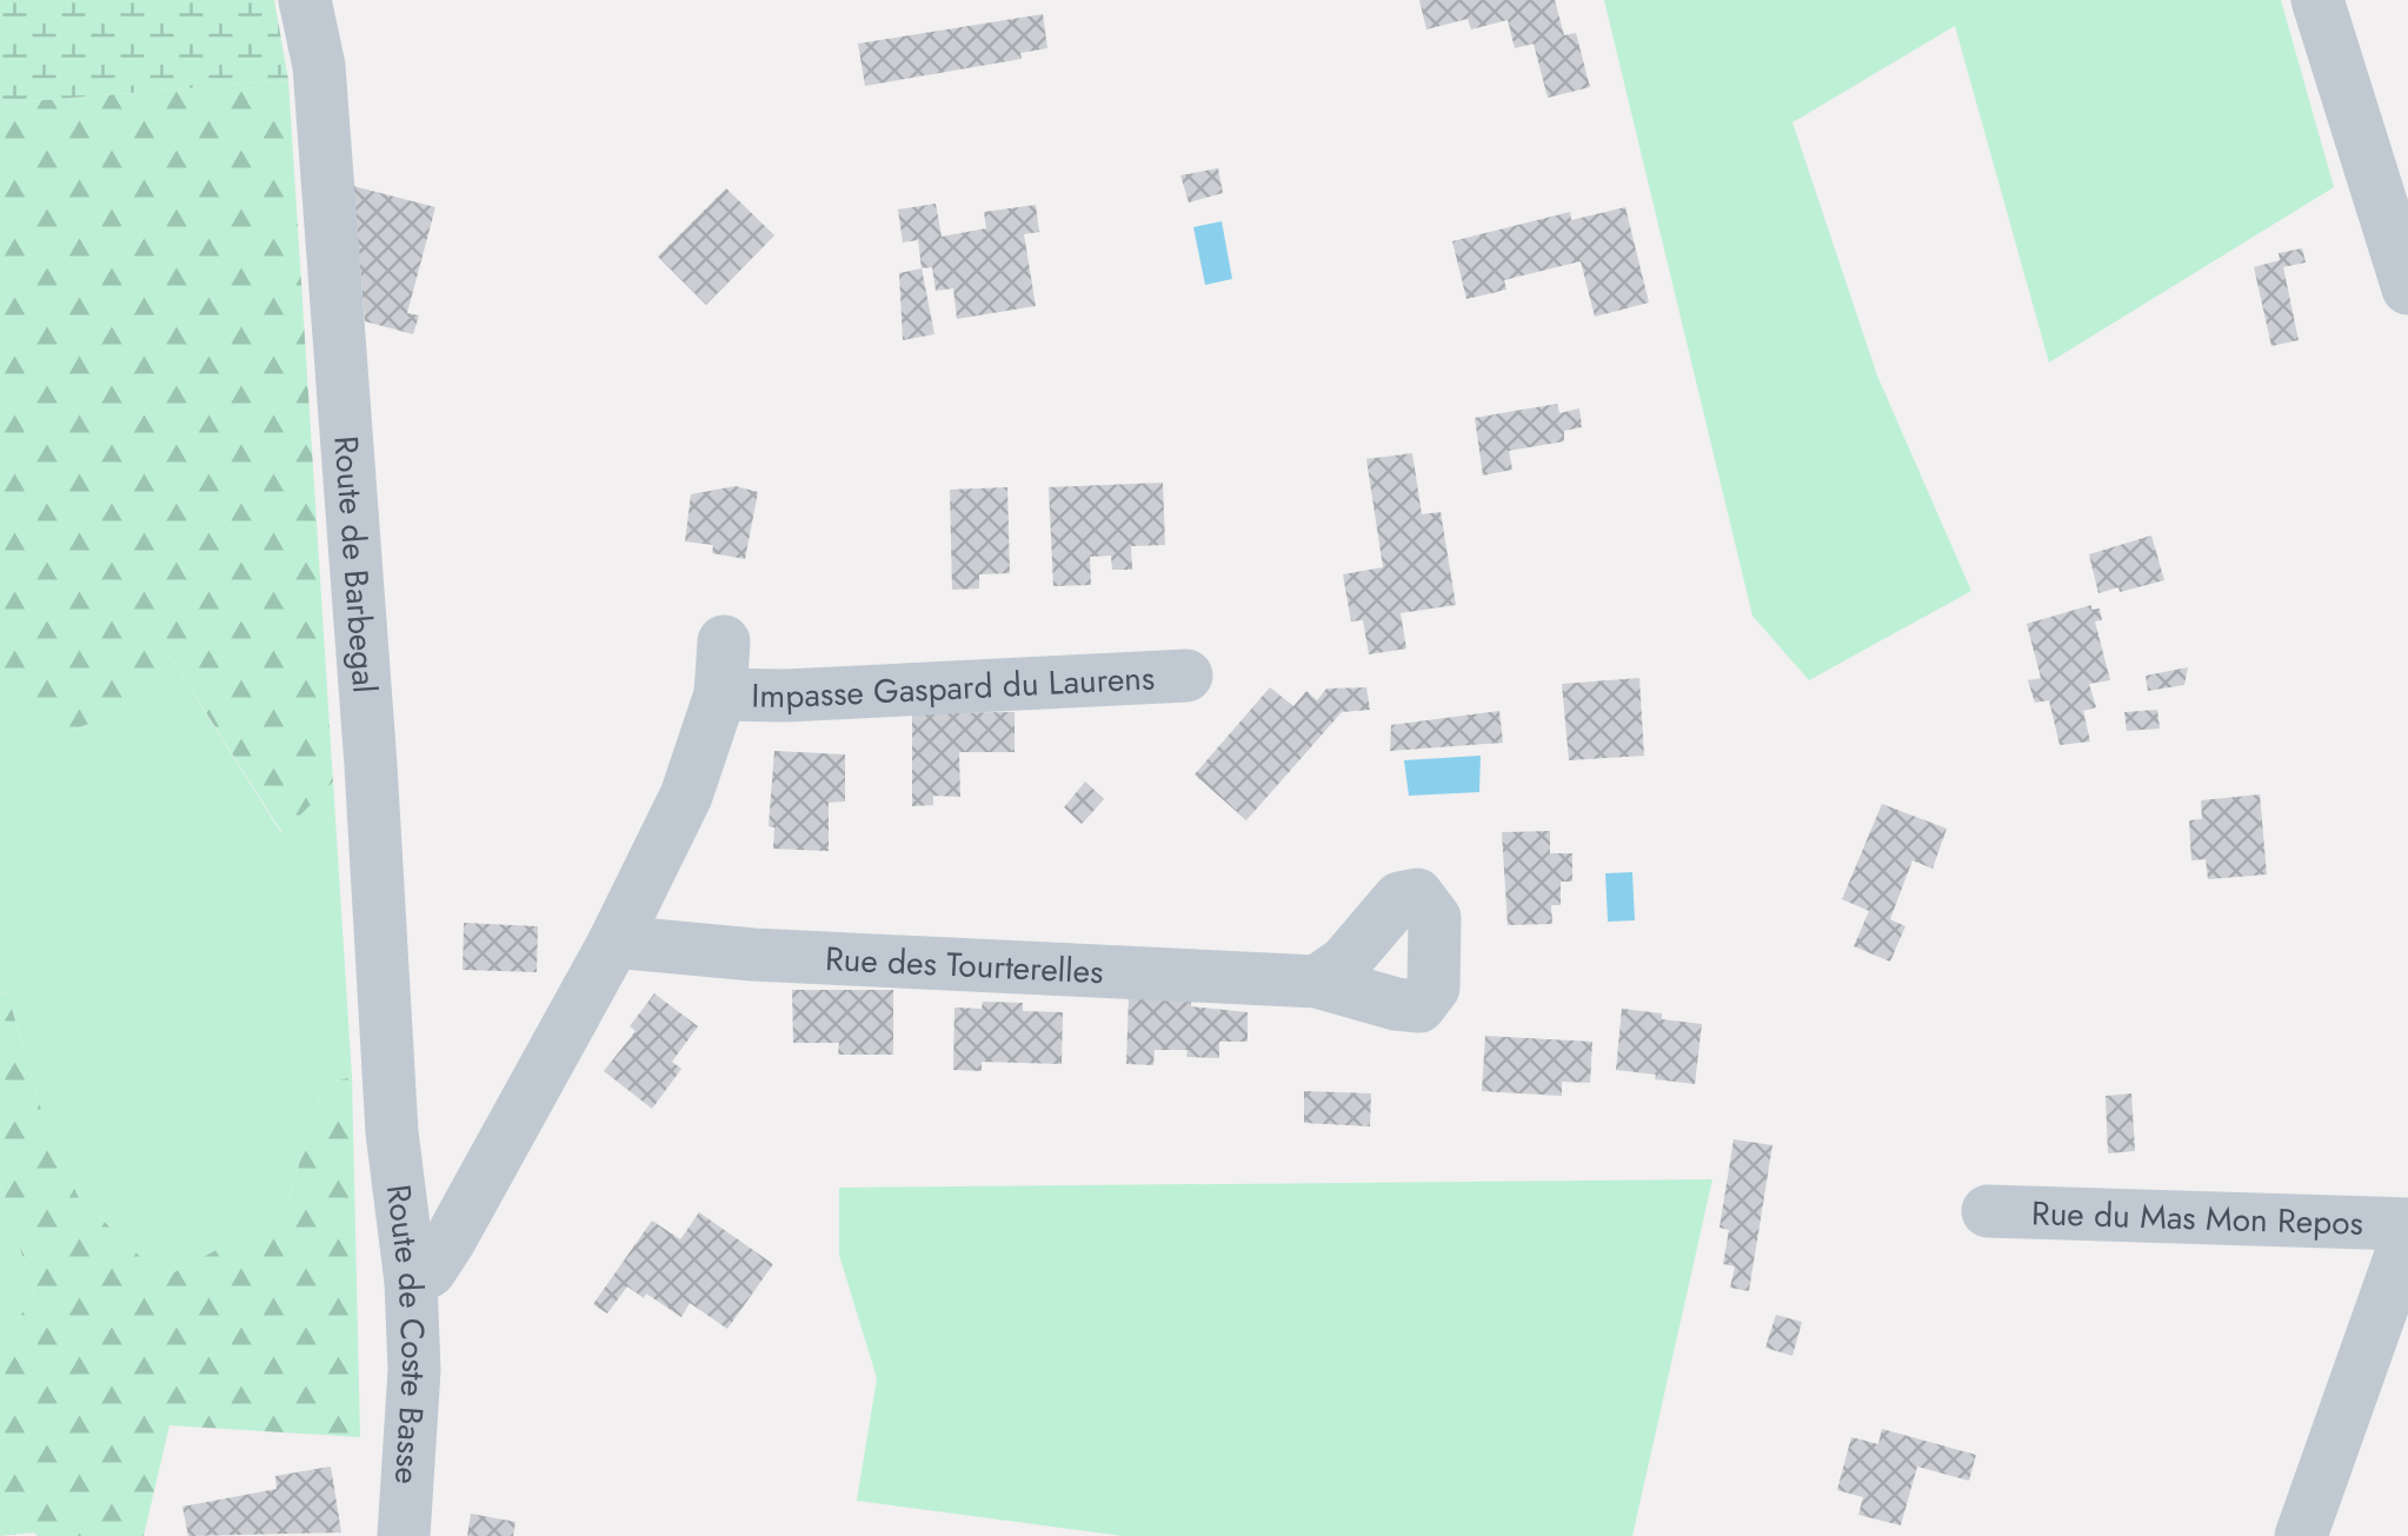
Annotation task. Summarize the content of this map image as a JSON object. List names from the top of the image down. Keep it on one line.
{"streets":{"street":["Route de Barbegal","Impasse Gaspard du Laurens","Rue des Tourterelles","Rue du Mas Mon Repos","Route de Coste Basse"]},"crossings":[["Route de Barbegal","Route de Coste Basse"]]}
